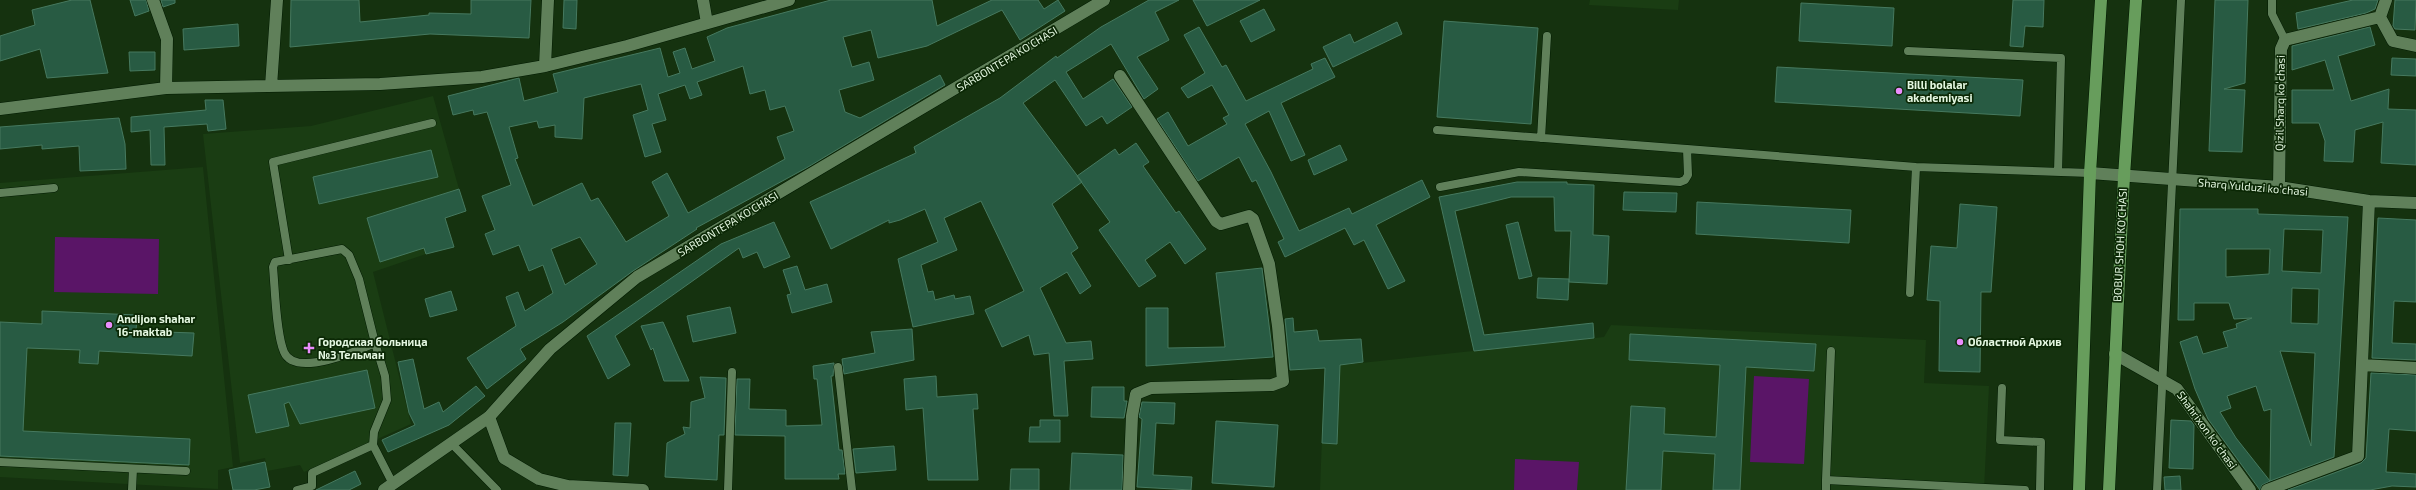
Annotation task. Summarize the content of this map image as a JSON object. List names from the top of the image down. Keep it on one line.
{"streets":{"main road":["BOBUR SHOH KO'CHASI"],"street":["SARBONTEPA KO'CHASI","Qizil Sharq koʻchasi","Sharq Yulduzi koʻchasi","Shahrixon koʻchasi"]},"crossings":[["Qizil Sharq koʻchasi","Sharq Yulduzi koʻchasi"],["Sharq Yulduzi koʻchasi","BOBUR SHOH KO'CHASI"],["BOBUR SHOH KO'CHASI","Shahrixon koʻchasi"]],"places":{"other":["Billi bolalar akademiyasi","Andijon shahar 16-maktab","Областной Архив"],"health":["Городская больница №3 Тельман"]}}
